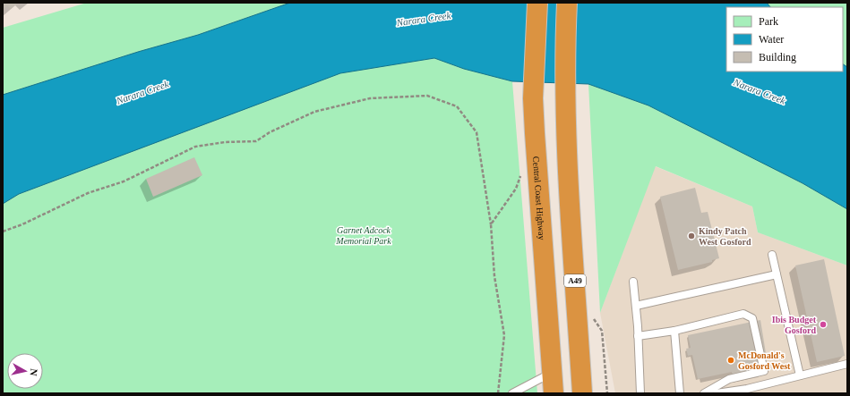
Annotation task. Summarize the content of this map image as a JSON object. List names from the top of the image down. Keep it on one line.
{"streets":{"highway":["Central Coast Highway","A49"]},"water":["Narara Creek"],"parks":["Garnet Adcock Memorial Park"],"places":["Kindy Patch West Gosford","Ibis Budget Gosford","McDonald's Gosford West"],"legend":["Park","Water","Building"],"north":"right"}
